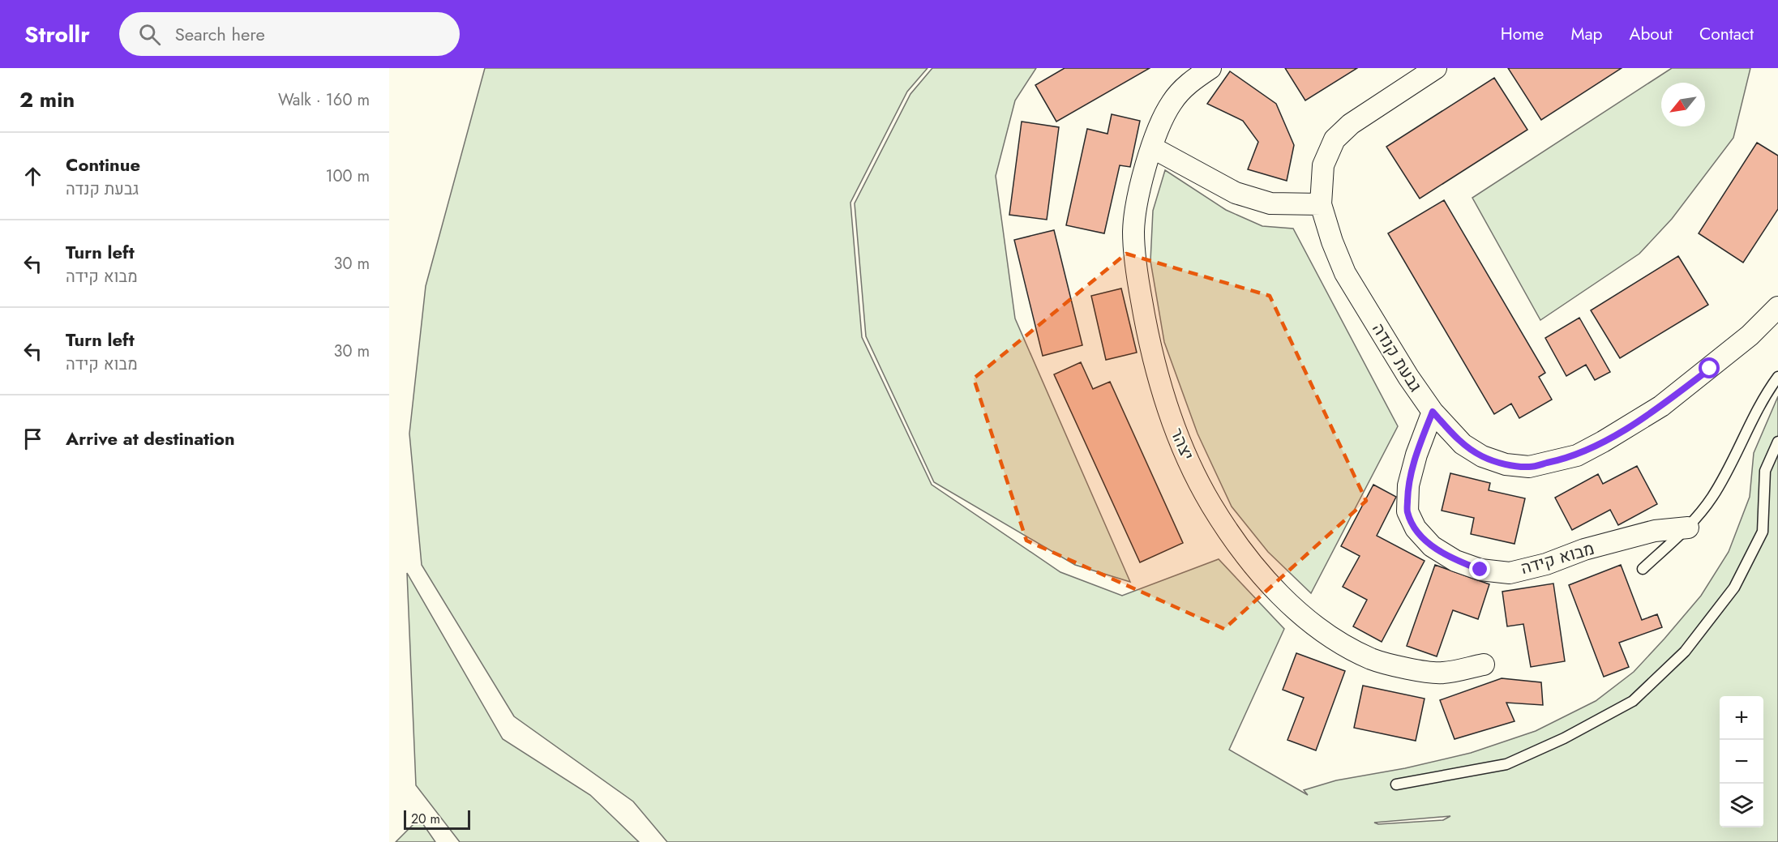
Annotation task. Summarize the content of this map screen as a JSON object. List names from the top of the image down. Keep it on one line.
{"streets":{"street":["גבעת קנדה","יצהר","מבוא קידה"]},"crossings":[["גבעת קנדה","מבוא קידה"]],"scale_bar":"20 m","north":"bottom left","page":{"header":"Strollr","search":"Search here","nav":["Home","Map","About","Contact"],"heading":["2 min","Walk · 160 m"],"list":[["Continue","גבעת קנדה","100 m"],["Turn left","מבוא קידה","30 m"],["Turn left","מבוא קידה","30 m"],"Arrive at destination"],"map_buttons":["+","−"],"scale":"20 m"}}
